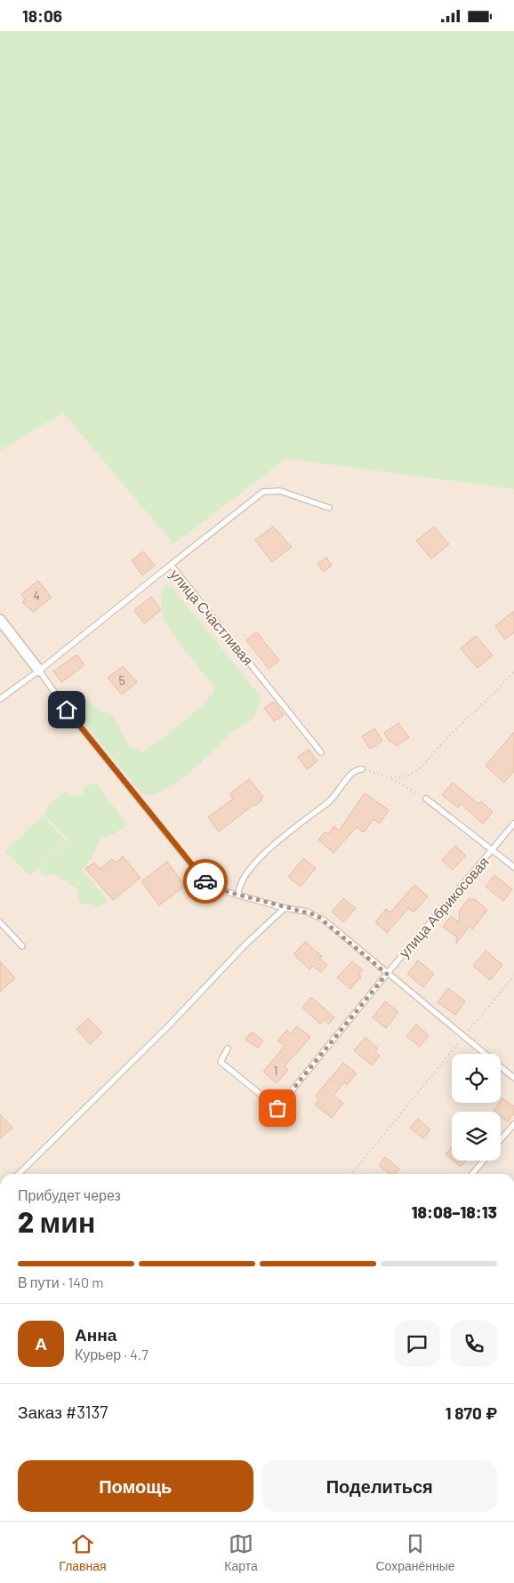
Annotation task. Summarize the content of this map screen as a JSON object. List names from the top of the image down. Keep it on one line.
{"streets":{"lane":["улица Счастливая","улица Абрикосовая"]},"house_numbers":["4","5","1"],"page":{"status":"18:06","heading":["2 мин","Прибудет через","18:08–18:13"],"panel":["Анна","Курьер · 4.7","Заказ #3137","1 870 ₽"],"bar":"В пути · 140 m","round":"А","buttons":["Помощь","Поделиться"],"tabs":["Главная","Карта","Сохранённые"]}}
